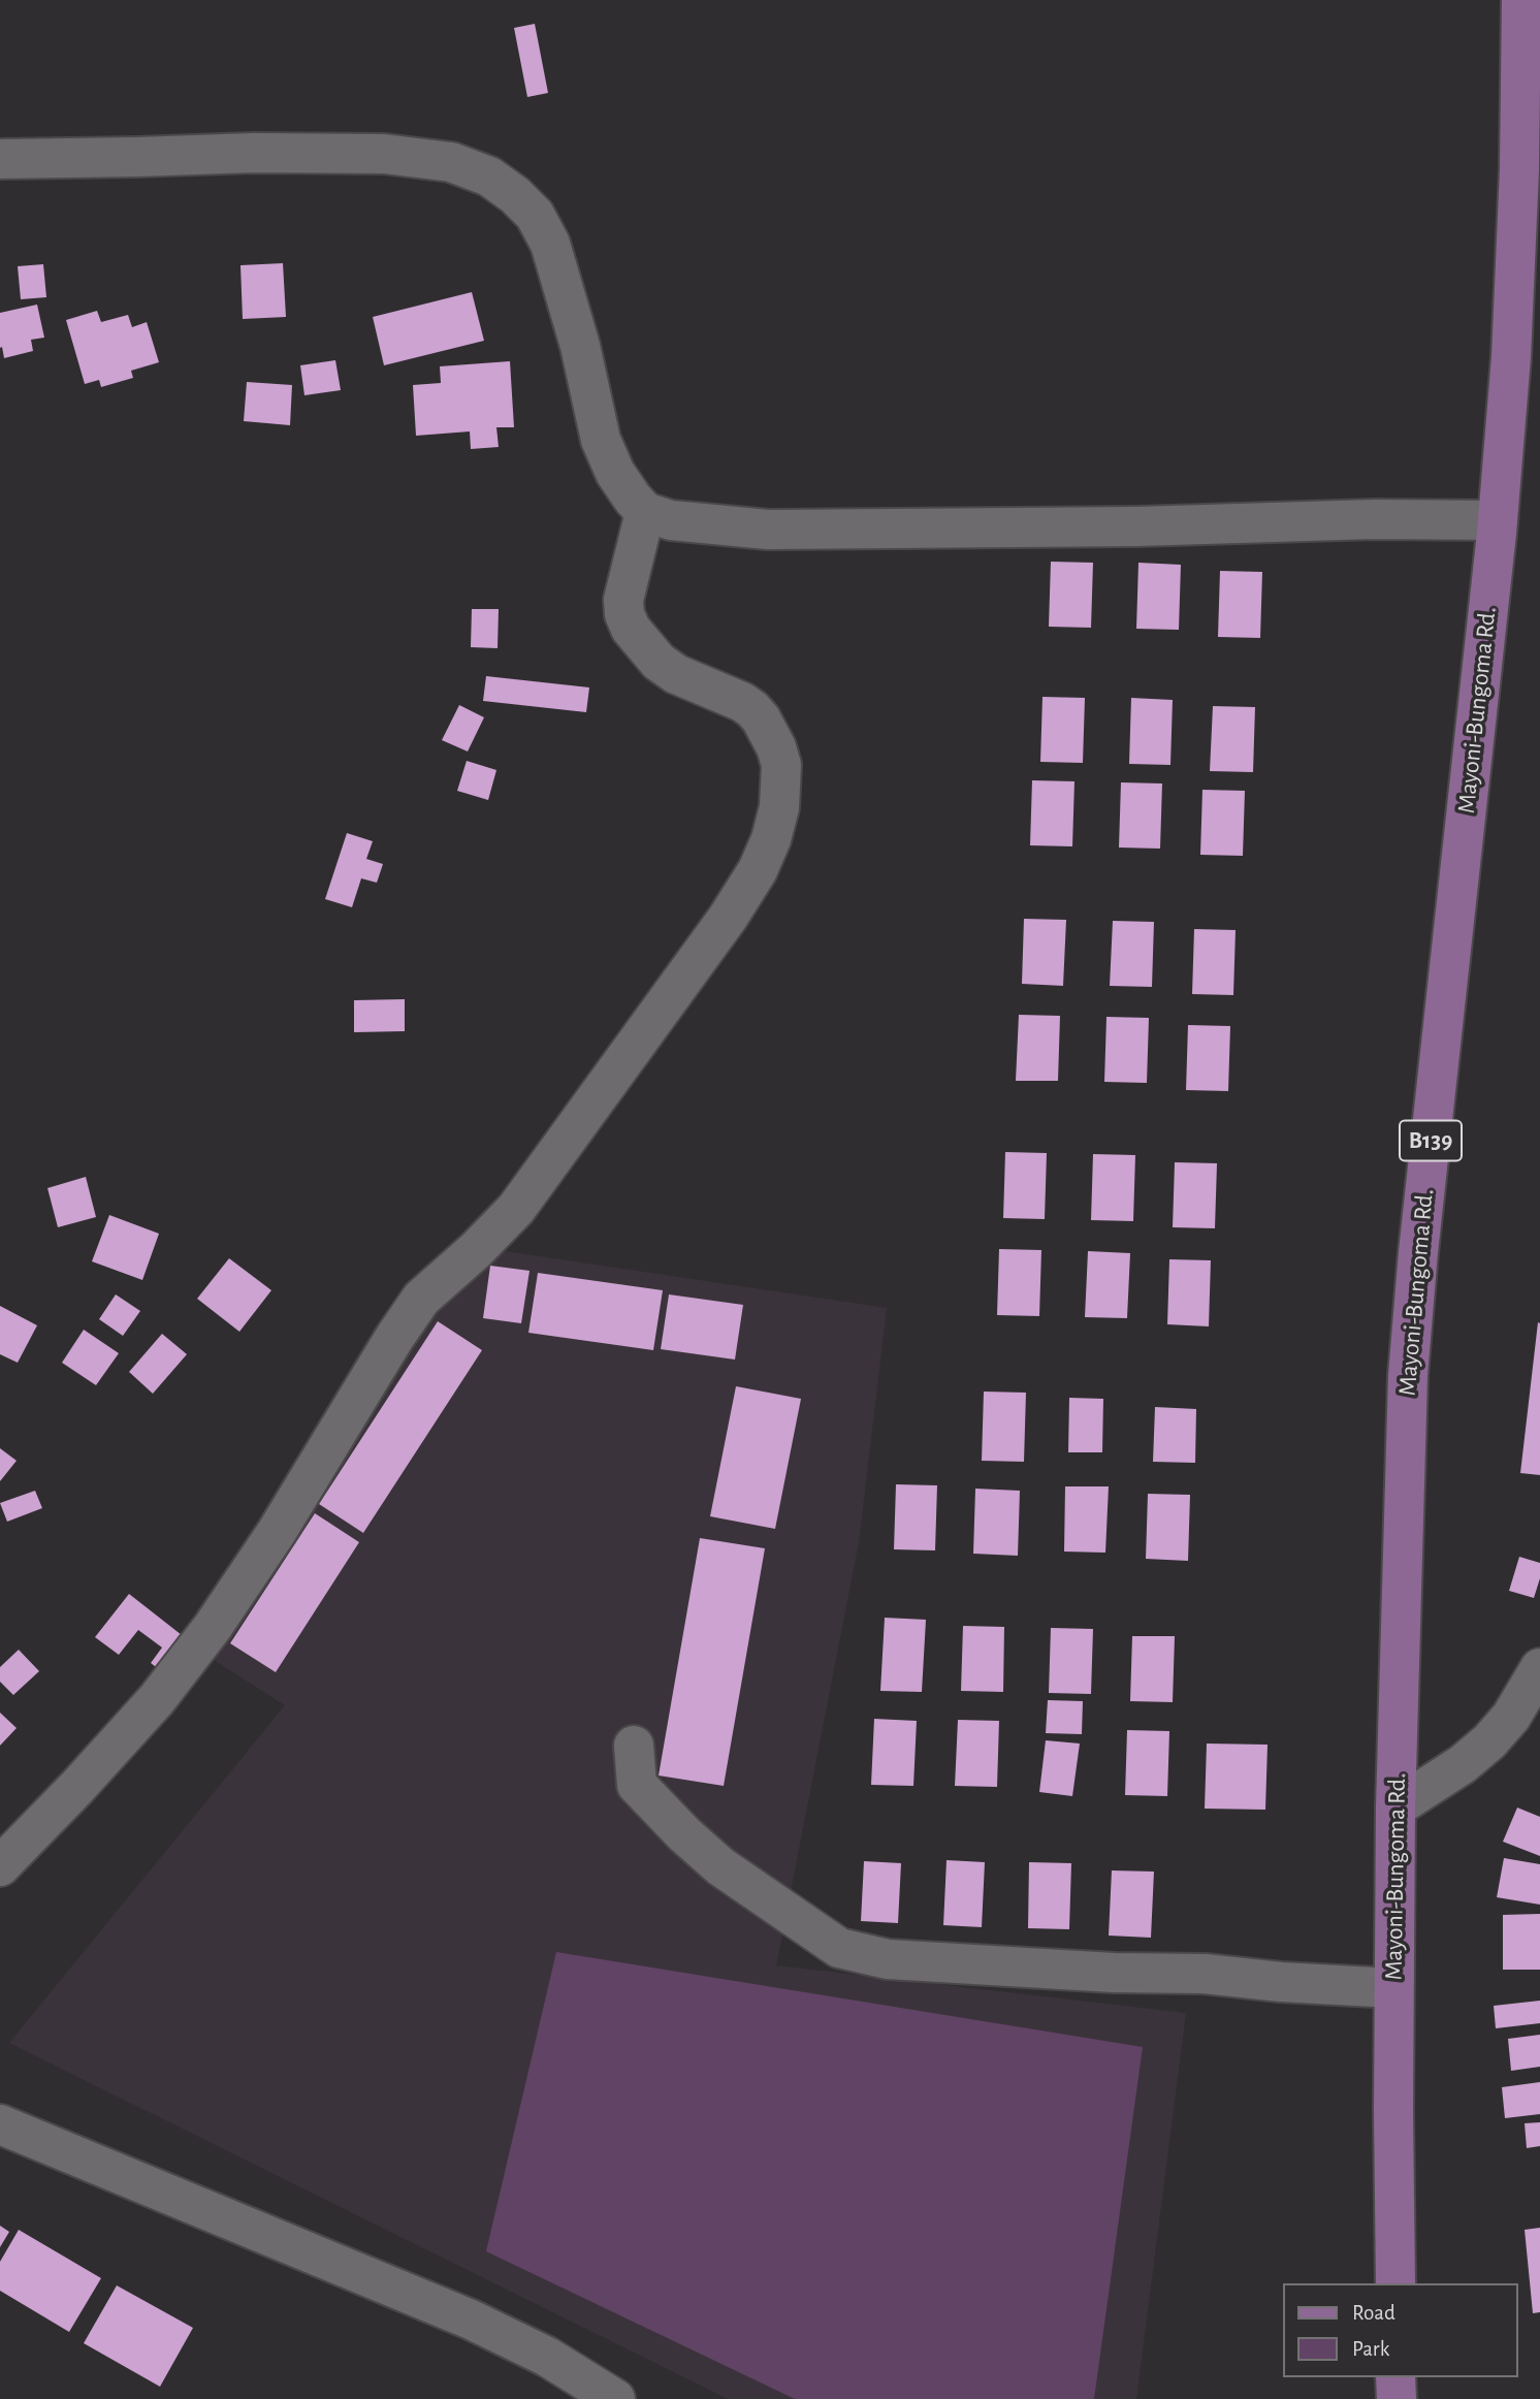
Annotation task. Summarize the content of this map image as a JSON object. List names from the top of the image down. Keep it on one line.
{"streets":{"main road":["Mayoni-Bungoma Rd.","B139"]},"legend":["Road","Park"]}
